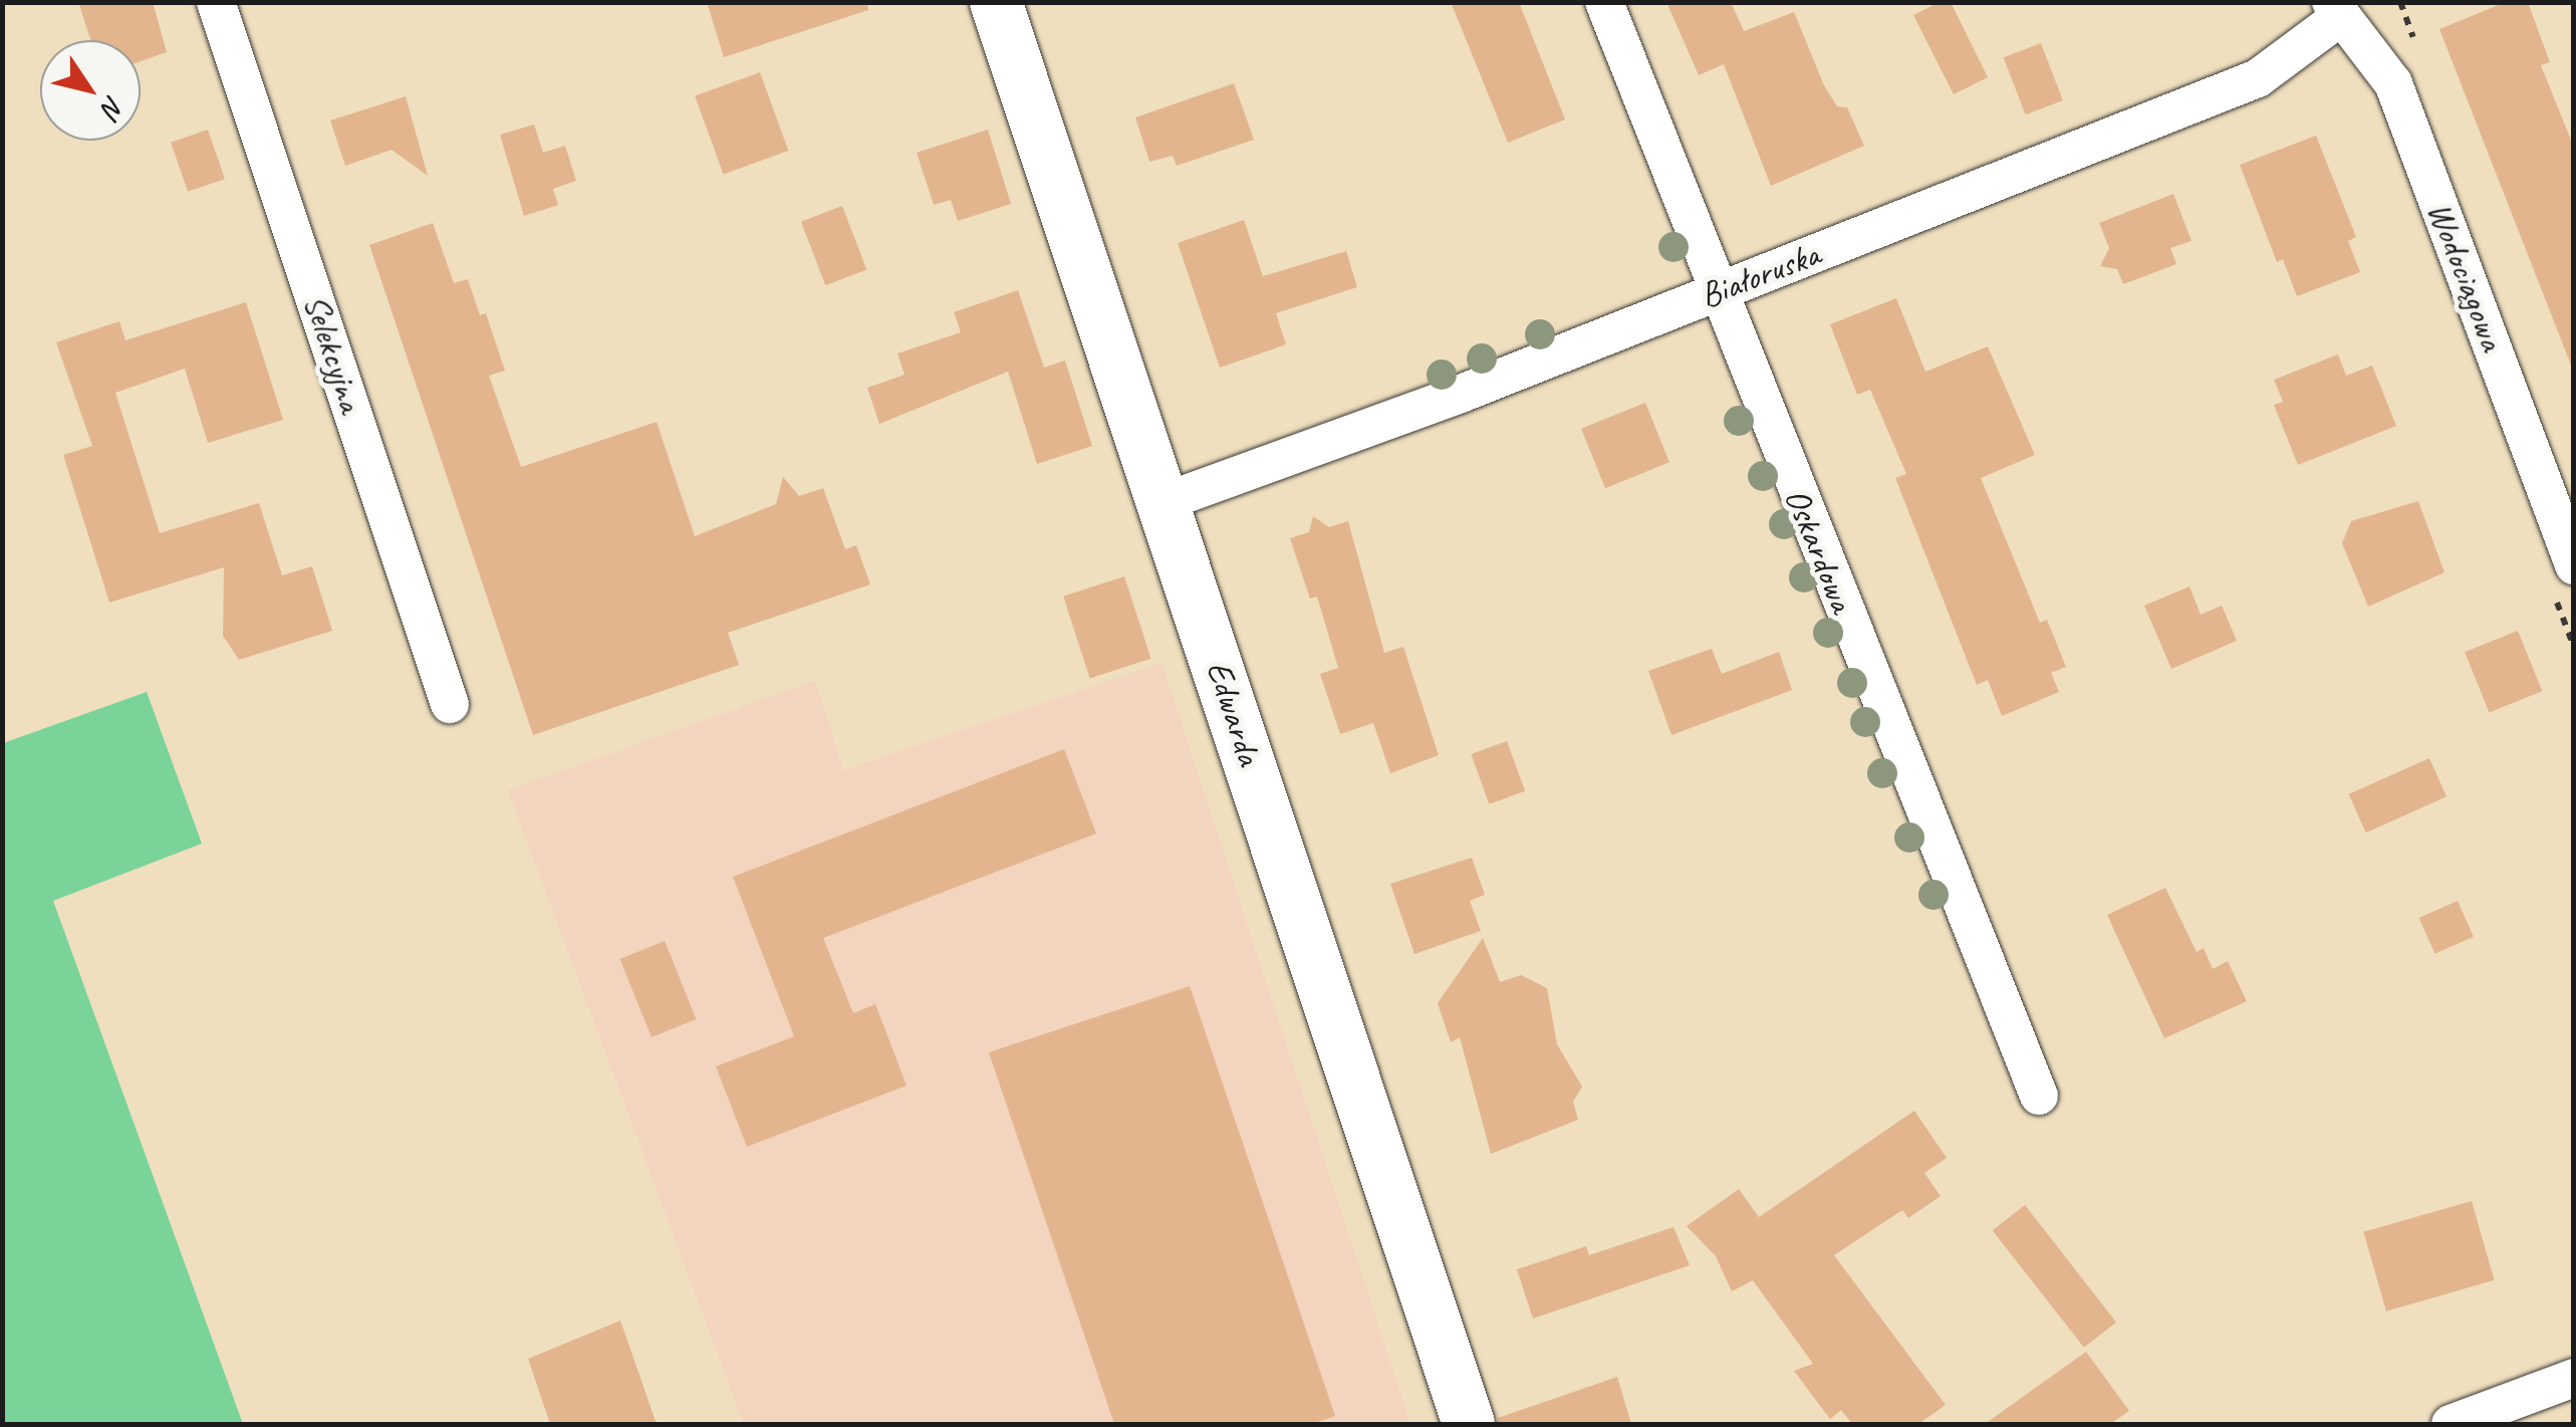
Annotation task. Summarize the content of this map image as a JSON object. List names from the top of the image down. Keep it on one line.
{"streets":{"street":["Białoruska","Wodociągowa","Selekcyjna","Oskardowa","Edwarda"]},"crossings":[["Białoruska","Wodociągowa"],["Białoruska","Oskardowa"],["Białoruska","Edwarda"]],"north":"bottom right"}
